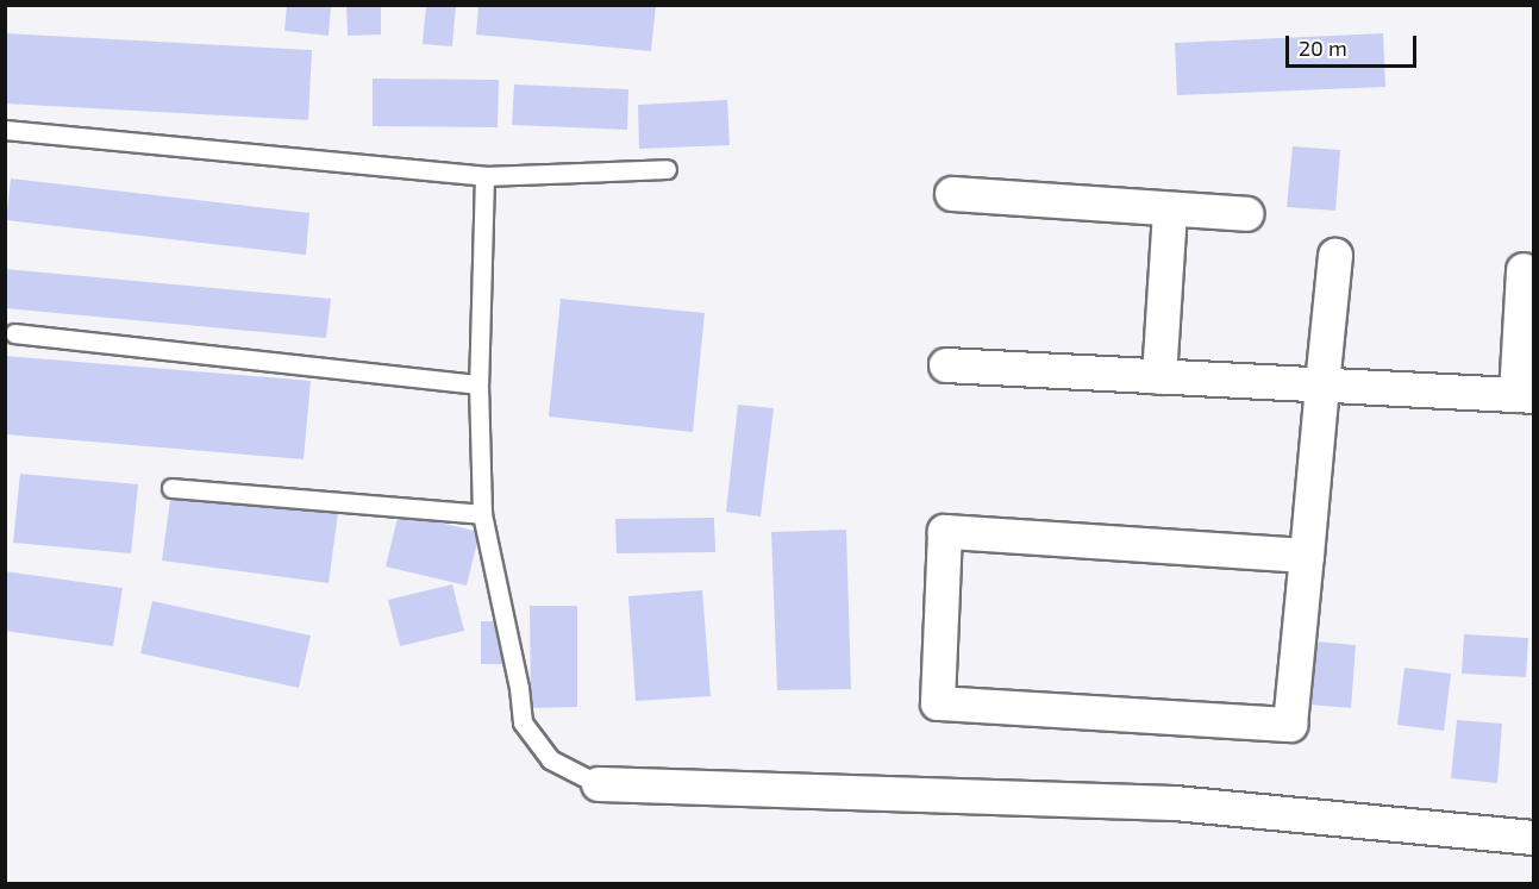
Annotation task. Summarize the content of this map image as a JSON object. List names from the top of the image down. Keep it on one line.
{"scale_bar":"20 m"}
